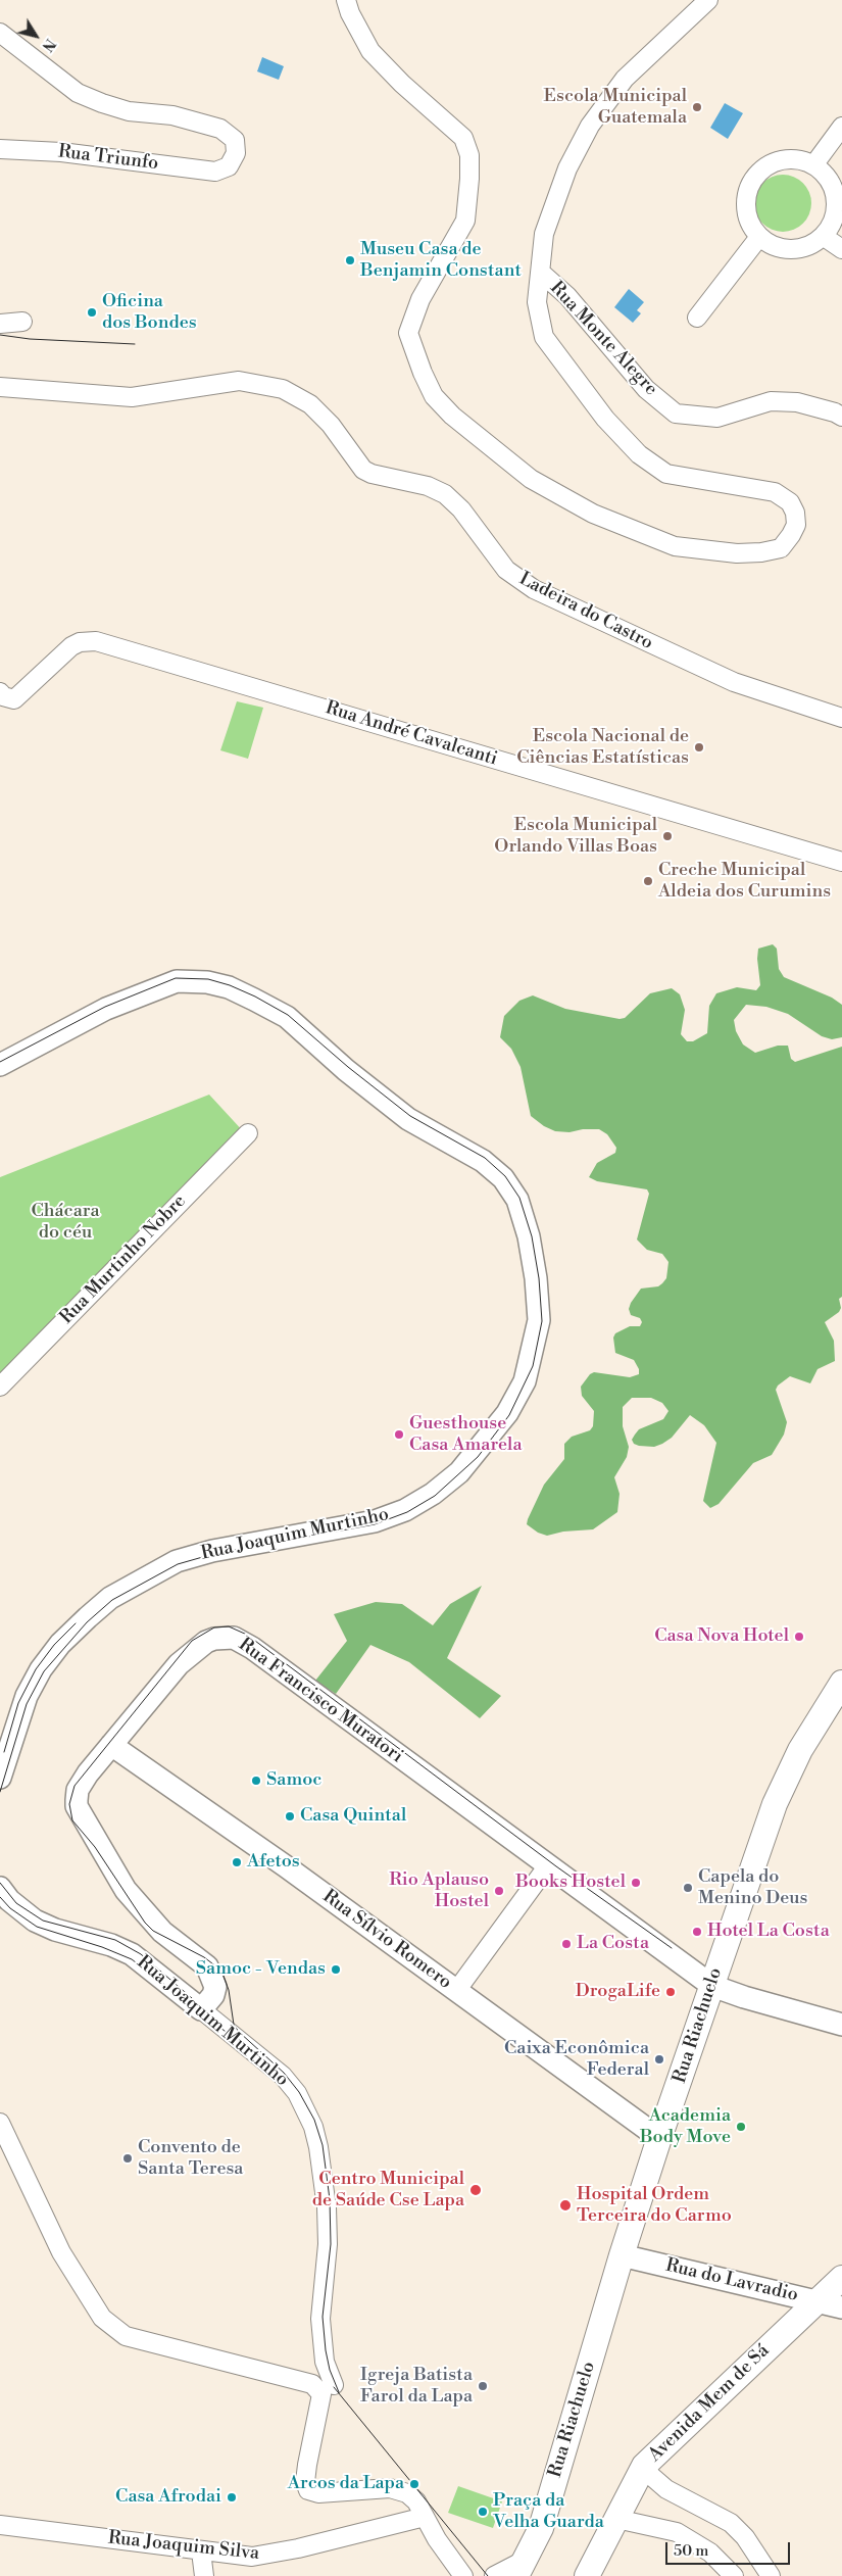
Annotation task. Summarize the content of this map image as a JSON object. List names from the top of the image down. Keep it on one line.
{"streets":{"main road":["Rua Riachuelo","Avenida Mem de Sá"],"street":["Rua Triunfo","Rua Monte Alegre","Ladeira do Castro","Rua André Cavalcanti","Rua Murtinho Nobre","Rua Joaquim Murtinho","Rua Francisco Muratori","Rua Sílvio Romero","Rua do Lavradio","Rua Joaquim Silva"]},"crossings":[["Rua Joaquim Murtinho","Rua Francisco Muratori"],["Rua Francisco Muratori","Rua Sílvio Romero"],["Rua Francisco Muratori","Rua Riachuelo"],["Rua Sílvio Romero","Rua Riachuelo"],["Rua Riachuelo","Rua do Lavradio"],["Rua do Lavradio","Avenida Mem de Sá"]],"parks":["Chácara do céu"],"places":["Escola Municipal Guatemala","Museu Casa de Benjamin Constant","Oficina dos Bondes","Escola Nacional de Ciências Estatísticas","Escola Municipal Orlando Villas Boas","Creche Municipal Aldeia dos Curumins","Guesthouse Casa Amarela","Casa Nova Hotel","Samoc","Casa Quintal","Afetos","Books Hostel","Capela do Menino Deus","Rio Aplauso Hostel","Hotel La Costa","La Costa","Samoc - Vendas","DrogaLife","Caixa Econômica Federal","Academia Body Move","Convento de Santa Teresa","Centro Municipal de Saúde Cse Lapa","Hospital Ordem Terceira do Carmo","Igreja Batista Farol da Lapa","Arcos da Lapa","Casa Afrodai","Praça da Velha Guarda"],"scale_bar":"50 m","north":"bottom right"}
